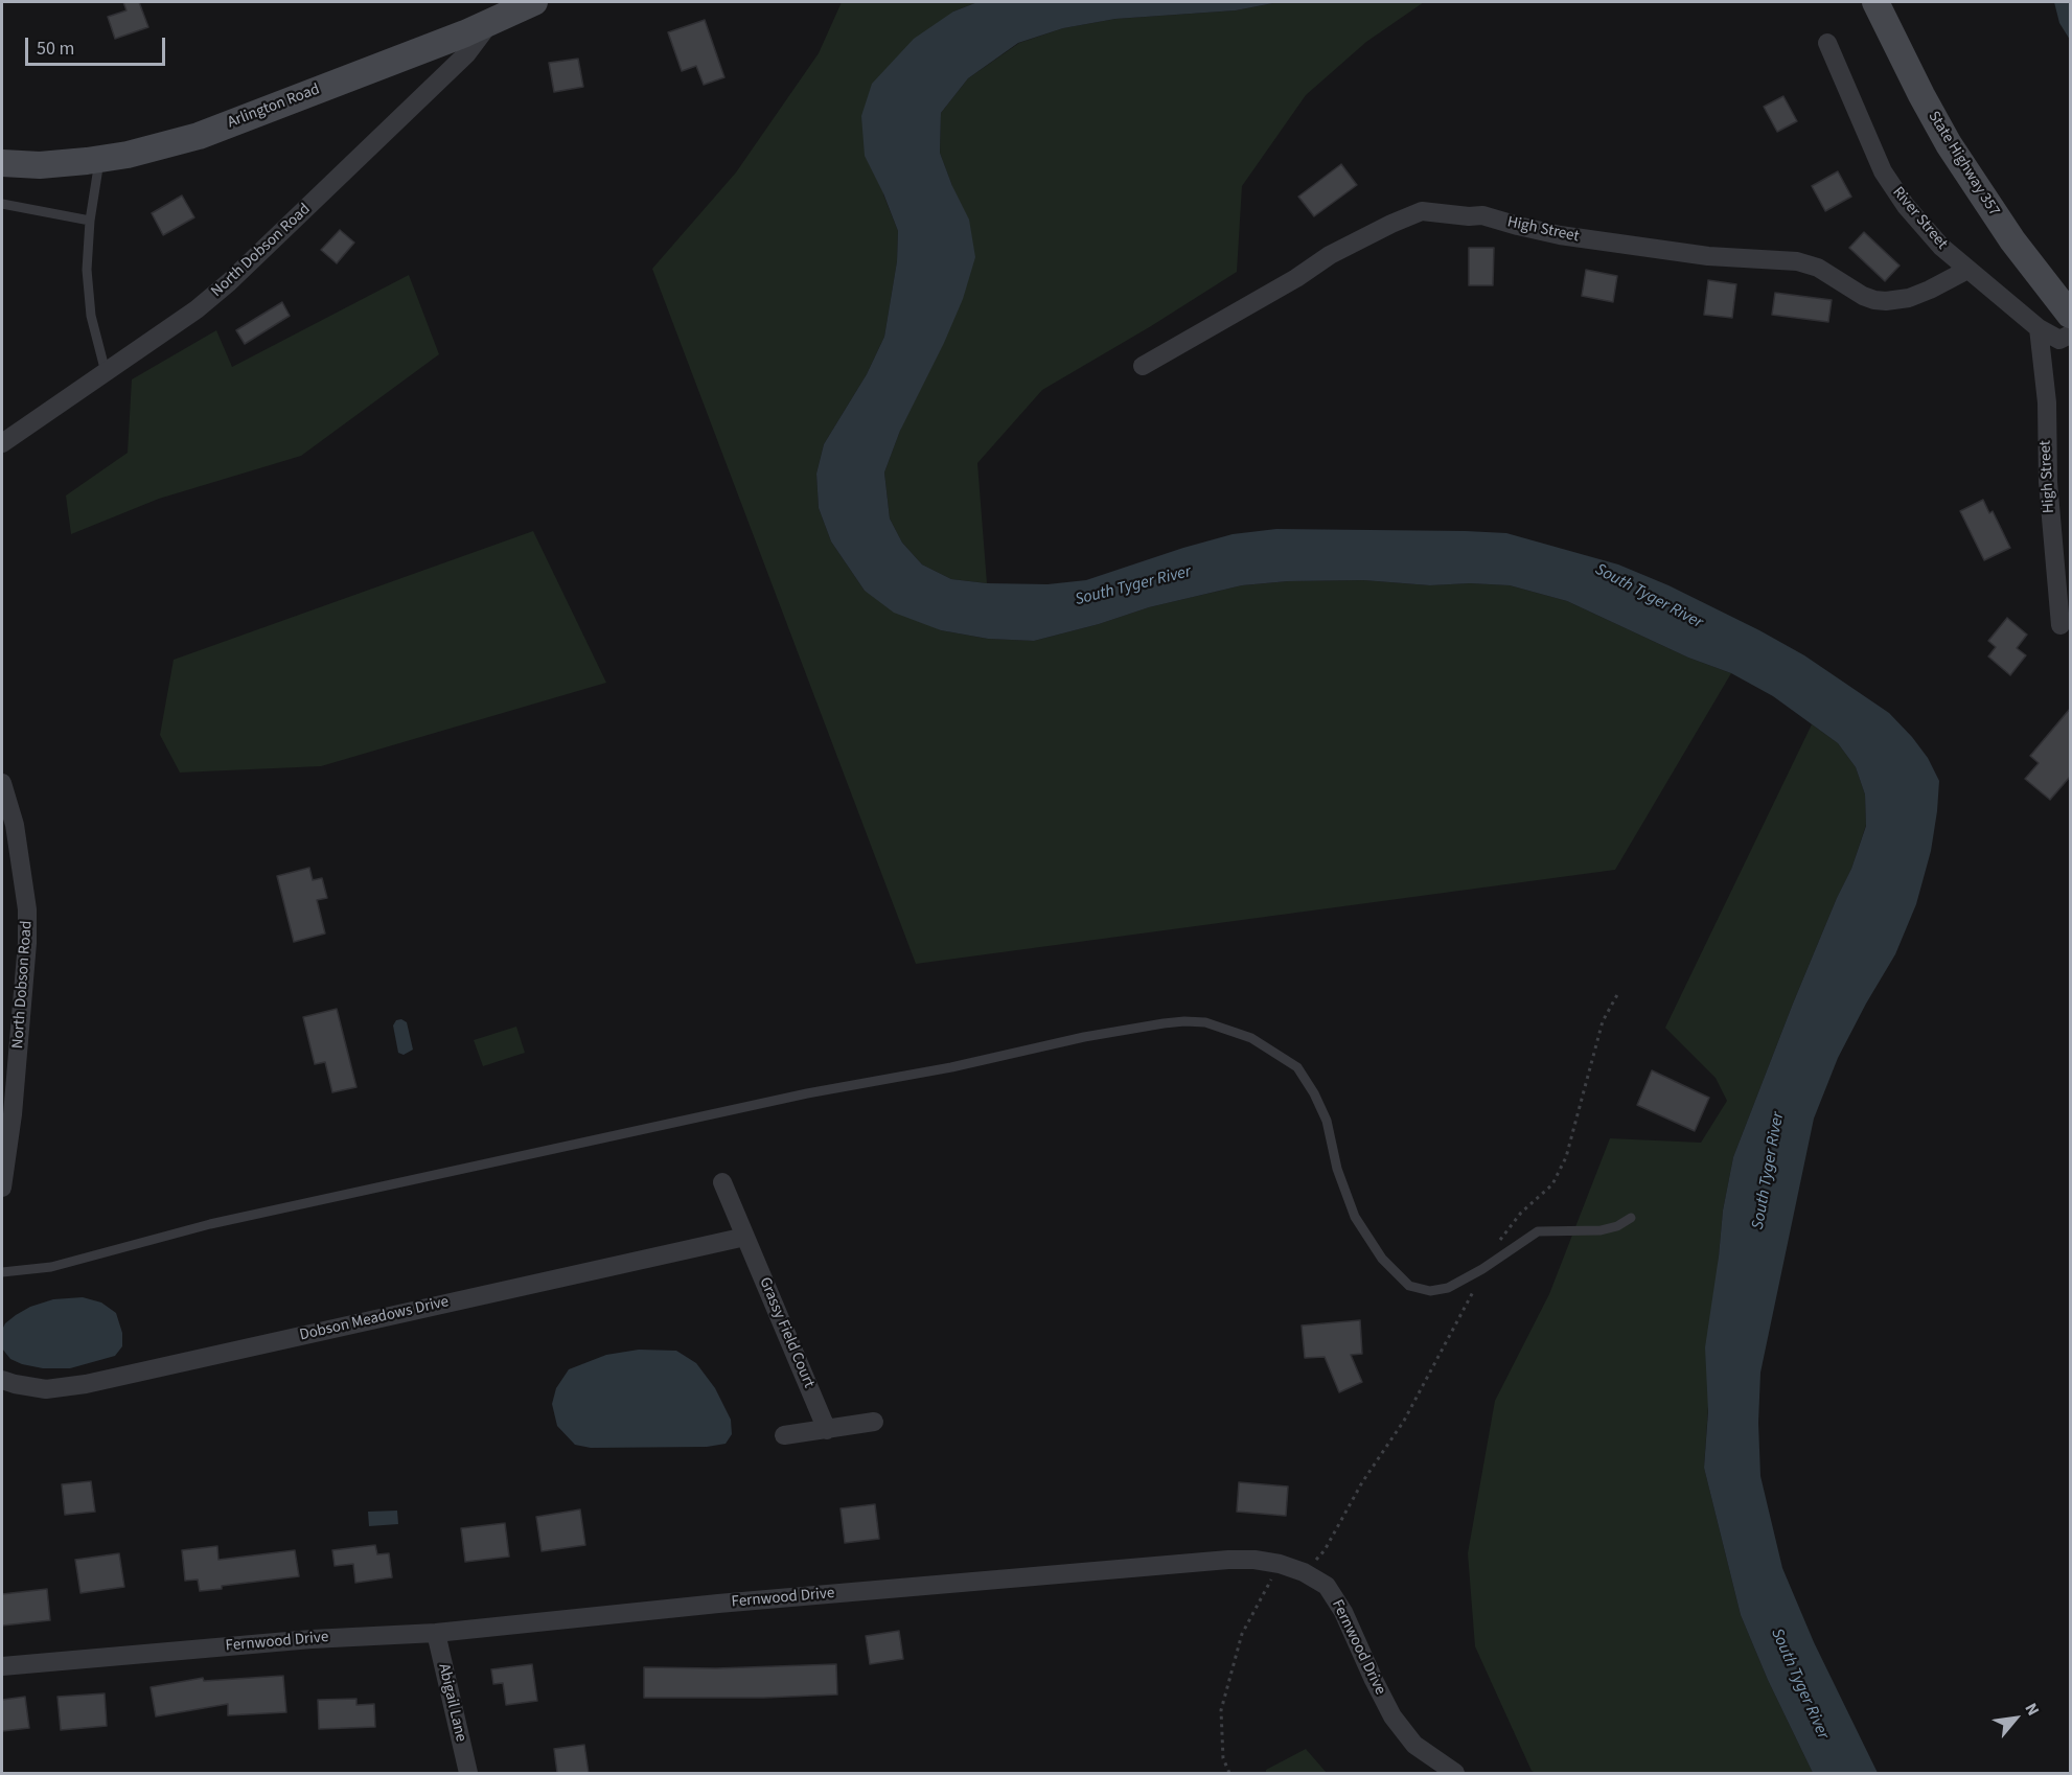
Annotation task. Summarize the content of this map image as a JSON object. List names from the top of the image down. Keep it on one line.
{"streets":{"main road":["Arlington Road","State Highway 357"],"street":["River Street","High Street","North Dobson Road","Dobson Meadows Drive","Grassy Field Court","Fernwood Drive","Abigail Lane"]},"crossings":[["Arlington Road","North Dobson Road"],["River Street","High Street"],["Dobson Meadows Drive","Grassy Field Court"],["Fernwood Drive","Abigail Lane"]],"water":["South Tyger River"],"scale_bar":"50 m","north":"top right"}
